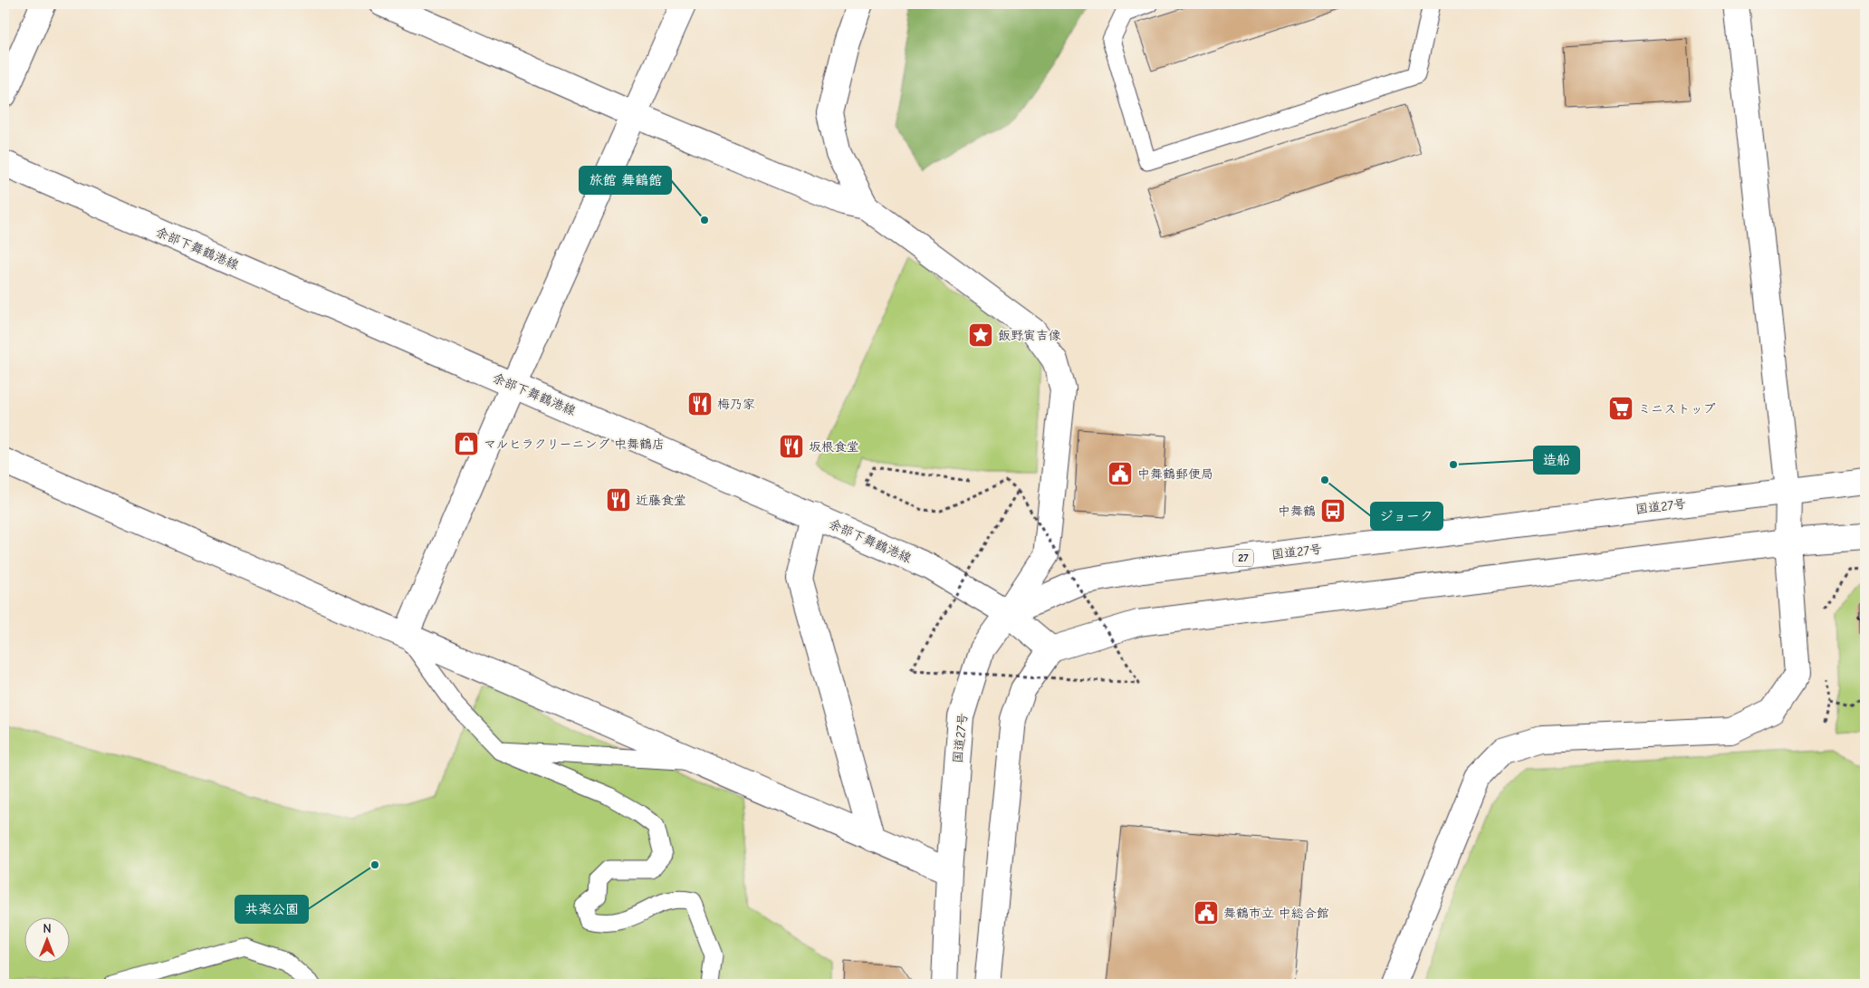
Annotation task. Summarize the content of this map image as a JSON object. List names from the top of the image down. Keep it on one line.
{"streets":{"main road":["余部下舞鶴港線","国道27号","27"]},"crossings":[["余部下舞鶴港線","国道27号"]],"places":{"other":["旅館 舞鶴館","造船","ジョーク","共楽公園"],"place":["飯野寅吉像"],"restaurant":["梅乃家","坂根食堂","近藤食堂"],"supermarket":["ミニストップ"],"shop":["マルヒラクリーニング 中舞鶴店"],"public building":["中舞鶴郵便局","舞鶴市立 中総合館"],"bus stop":["中舞鶴"]},"north":"top"}
